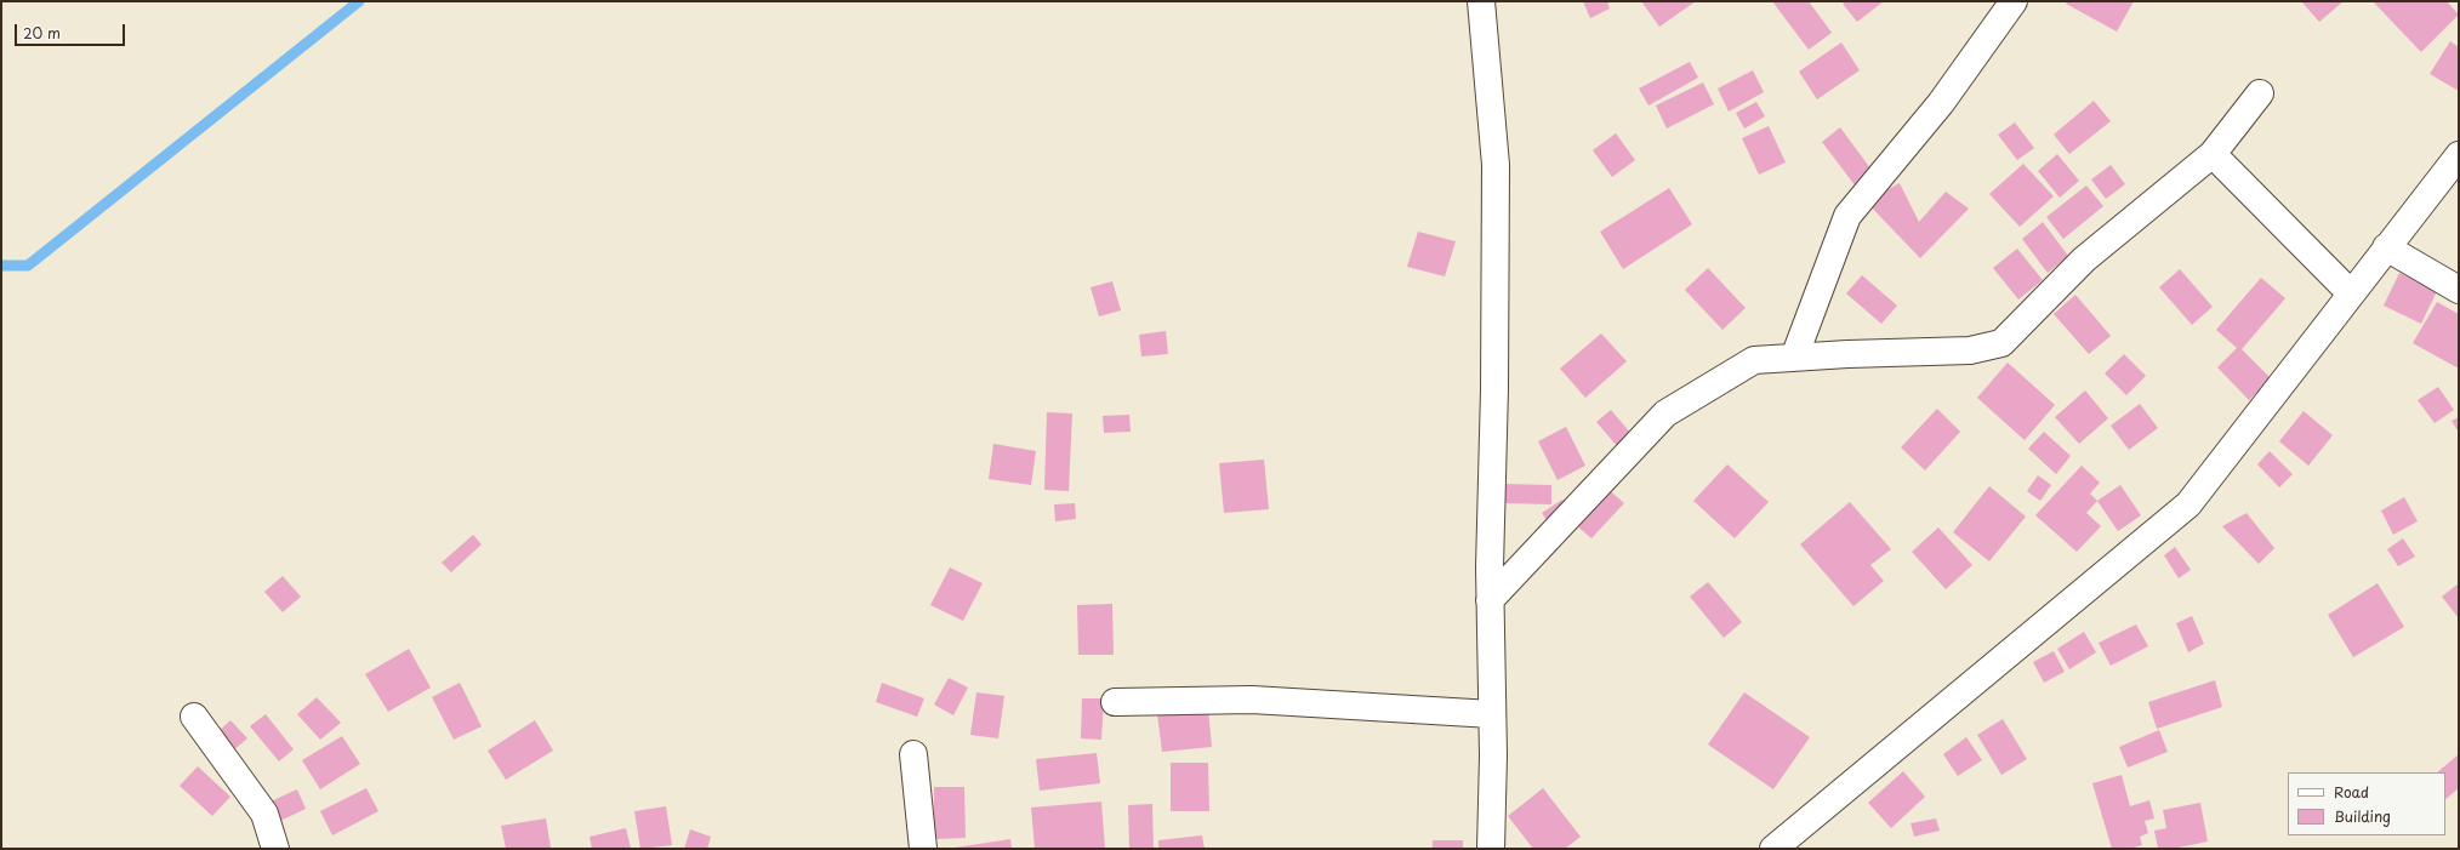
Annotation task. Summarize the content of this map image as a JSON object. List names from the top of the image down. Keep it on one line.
{"legend":["Road","Building"],"scale_bar":"20 m"}
